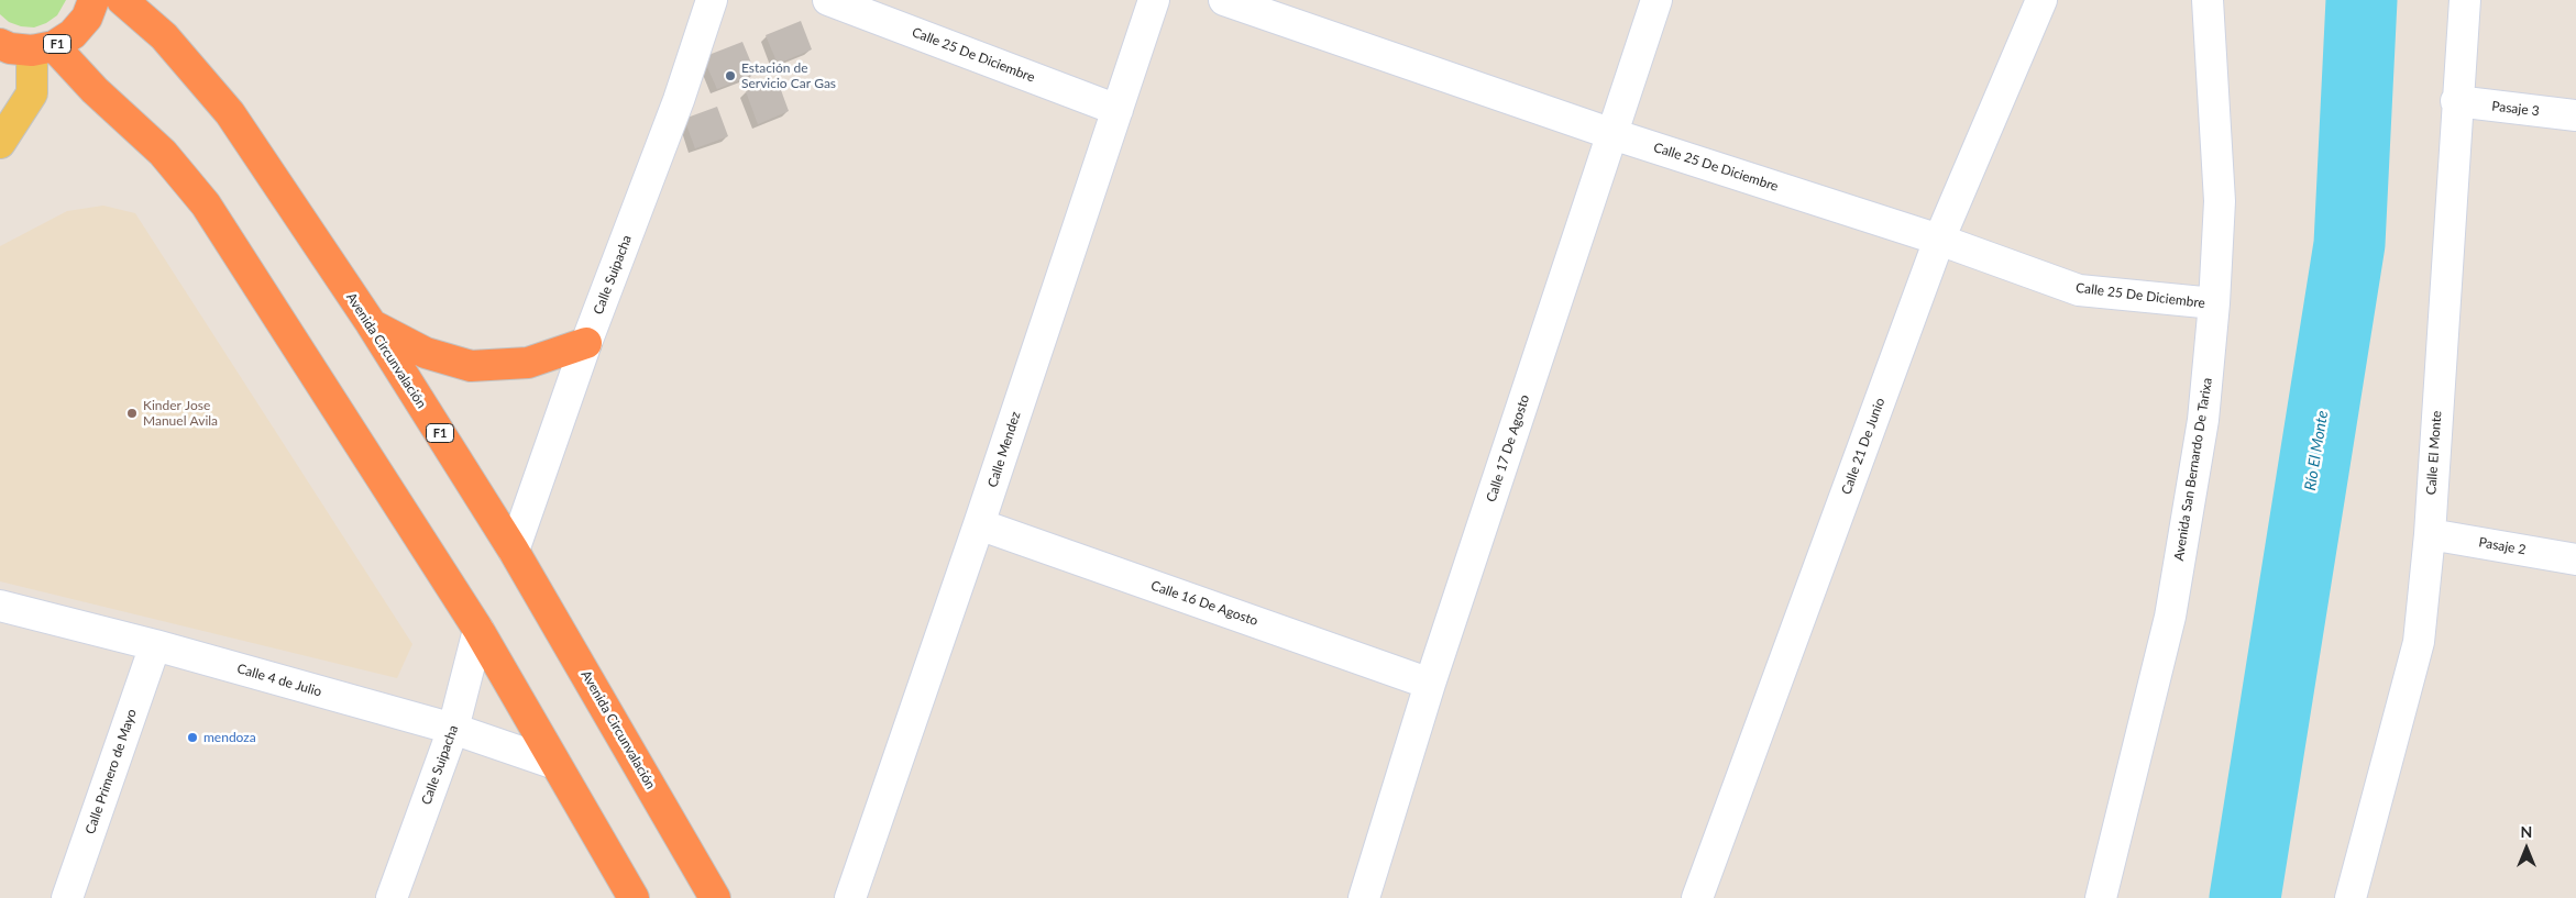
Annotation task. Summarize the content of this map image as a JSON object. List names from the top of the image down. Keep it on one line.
{"streets":{"highway":["F1","Avenida Circunvalación"],"street":["Calle 25 De Diciembre","Pasaje 3","Calle Suipacha","Calle 21 De Junio","Calle 17 De Agosto","Calle Mendez","Calle El Monte","Avenida San Bernardo De Tarixa","Pasaje 2","Calle 16 De Agosto","Calle 4 de Julio","Calle Primero de Mayo"]},"crossings":[["F1","Calle Suipacha"],["F1","Calle 4 de Julio"],["Calle 25 De Diciembre","Calle 21 De Junio"],["Calle 25 De Diciembre","Calle 17 De Agosto"],["Calle 25 De Diciembre","Calle Mendez"],["Calle 25 De Diciembre","Avenida San Bernardo De Tarixa"],["Pasaje 3","Calle El Monte"],["Calle Suipacha","Avenida Circunvalación"],["Calle Suipacha","Calle 4 de Julio"],["Calle 17 De Agosto","Calle 16 De Agosto"],["Calle Mendez","Calle 16 De Agosto"],["Calle El Monte","Pasaje 2"],["Calle 4 de Julio","Calle Primero de Mayo"]],"water":["Río El Monte"],"places":["Estación de Servicio Car Gas","Kinder Jose Manuel Avila","mendoza"],"north":"top"}
